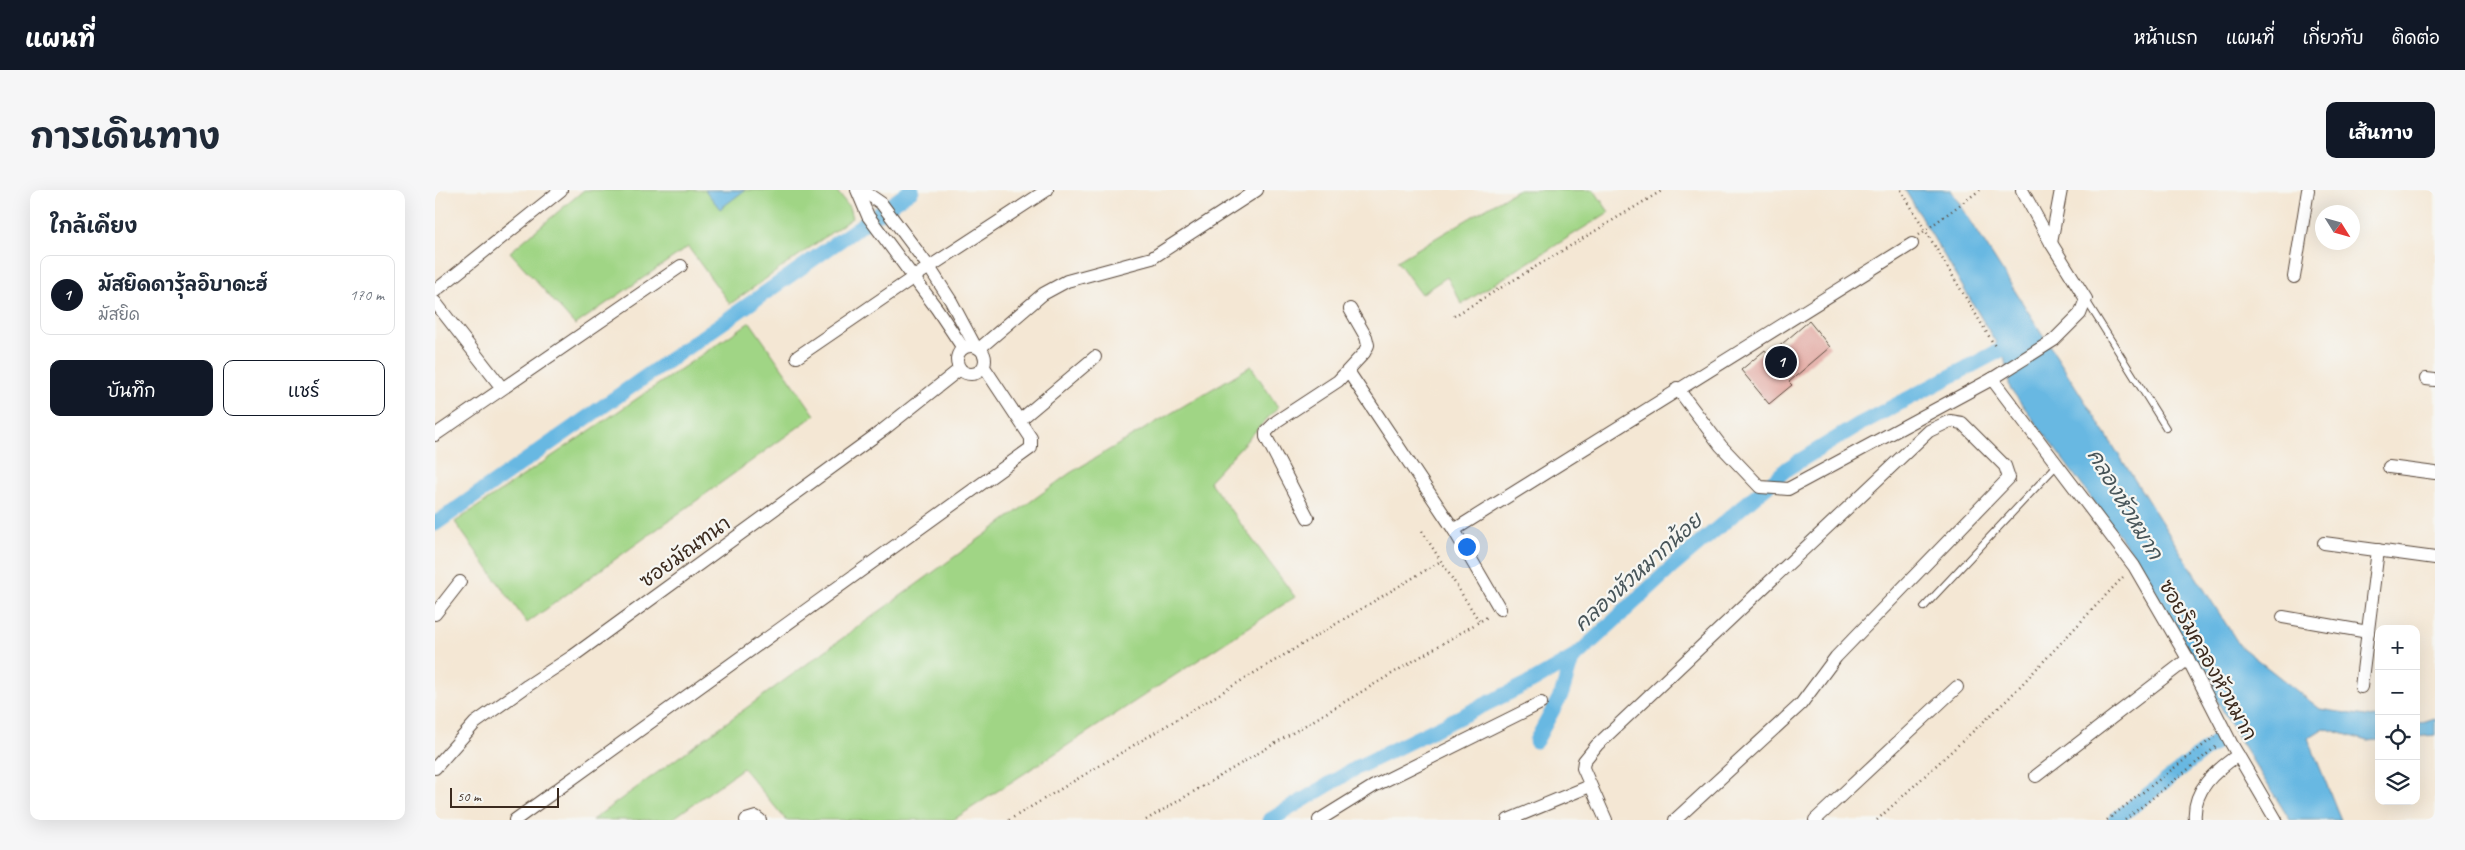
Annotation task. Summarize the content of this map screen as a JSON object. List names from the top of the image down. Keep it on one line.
{"streets":{"street":["ซอยมัณฑนา","ซอยริมคลองหัวหมาก"]},"water":["คลองหัวหมาก","คลองหัวหมากน้อย"],"scale_bar":"50 m","north":"bottom right","page":{"header":"แผนที่","nav":["หน้าแรก","แผนที่","เกี่ยวกับ","ติดต่อ"],"title":"การเดินทาง","buttons":["เส้นทาง",["บันทึก","แชร์"]],"heading":"ใกล้เคียง","list":[{"mark":"1","name":"มัสยิดดารุ้ลอิบาดะฮ์","note":"มัสยิด","value":"170 m"}],"pins":"1","map_buttons":["+","−"],"scale":"50 m"}}
